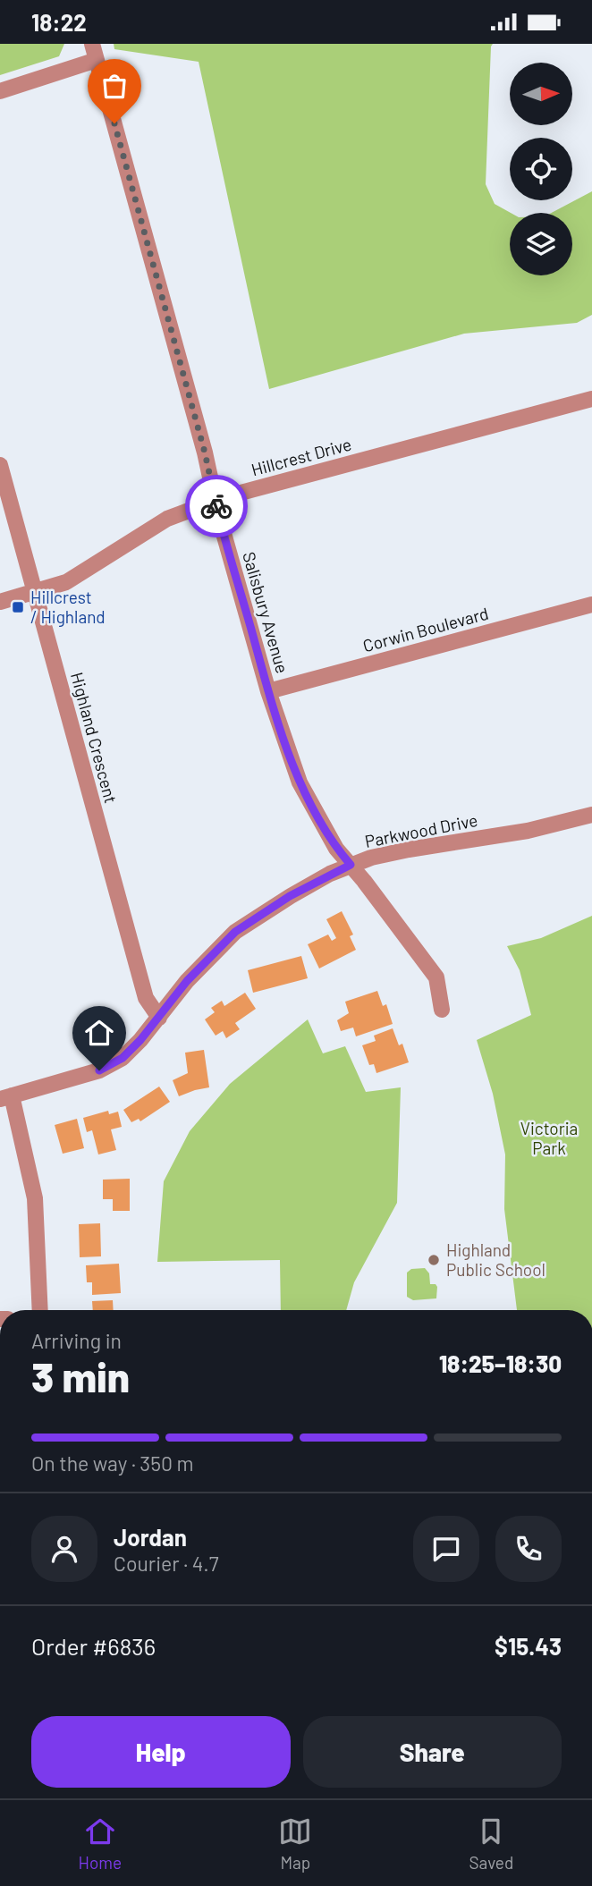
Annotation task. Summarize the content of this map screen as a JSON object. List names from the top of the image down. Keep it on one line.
{"streets":{"street":["Hillcrest Drive","Salisbury Avenue","Corwin Boulevard","Highland Crescent","Parkwood Drive"]},"crossings":[["Hillcrest Drive","Salisbury Avenue"],["Hillcrest Drive","Highland Crescent"],["Salisbury Avenue","Corwin Boulevard"],["Salisbury Avenue","Parkwood Drive"],["Highland Crescent","Parkwood Drive"]],"parks":["Victoria Park"],"places":{"transit":["Hillcrest / Highland"],"other":["Highland Public School"]},"north":"right","page":{"status":"18:22","heading":["3 min","Arriving in","18:25–18:30"],"panel":["Jordan","Courier · 4.7","Order #6836","$15.43"],"bar":"On the way · 350 m","buttons":["Help","Share"],"tabs":["Home","Map","Saved"]}}
